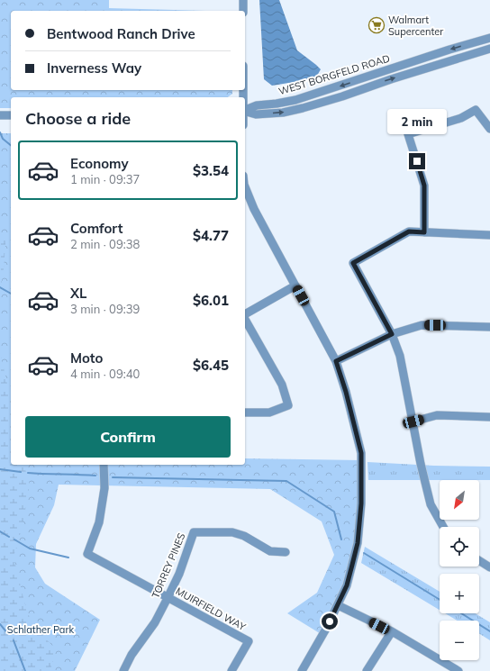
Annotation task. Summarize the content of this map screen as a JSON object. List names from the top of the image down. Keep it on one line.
{"streets":{"street":["WEST BORGFELD ROAD","TORREY PINES","MUIRFIELD WAY"]},"crossings":[["TORREY PINES","MUIRFIELD WAY"]],"parks":["Schlather Park"],"places":{"supermarket":["Walmart Supercenter"]},"north":"bottom left","page":{"banner":["Bentwood Ranch Drive","Inverness Way"],"heading":"Choose a ride","bubble":"2 min","list":[{"name":"Economy","note":"1 min · 09:37","value":"$3.54"},{"name":"Comfort","note":"2 min · 09:38","value":"$4.77"},{"name":"XL","note":"3 min · 09:39","value":"$6.01"},{"name":"Moto","note":"4 min · 09:40","value":"$6.45"}],"buttons":"Confirm","map_buttons":["+","−"]}}
